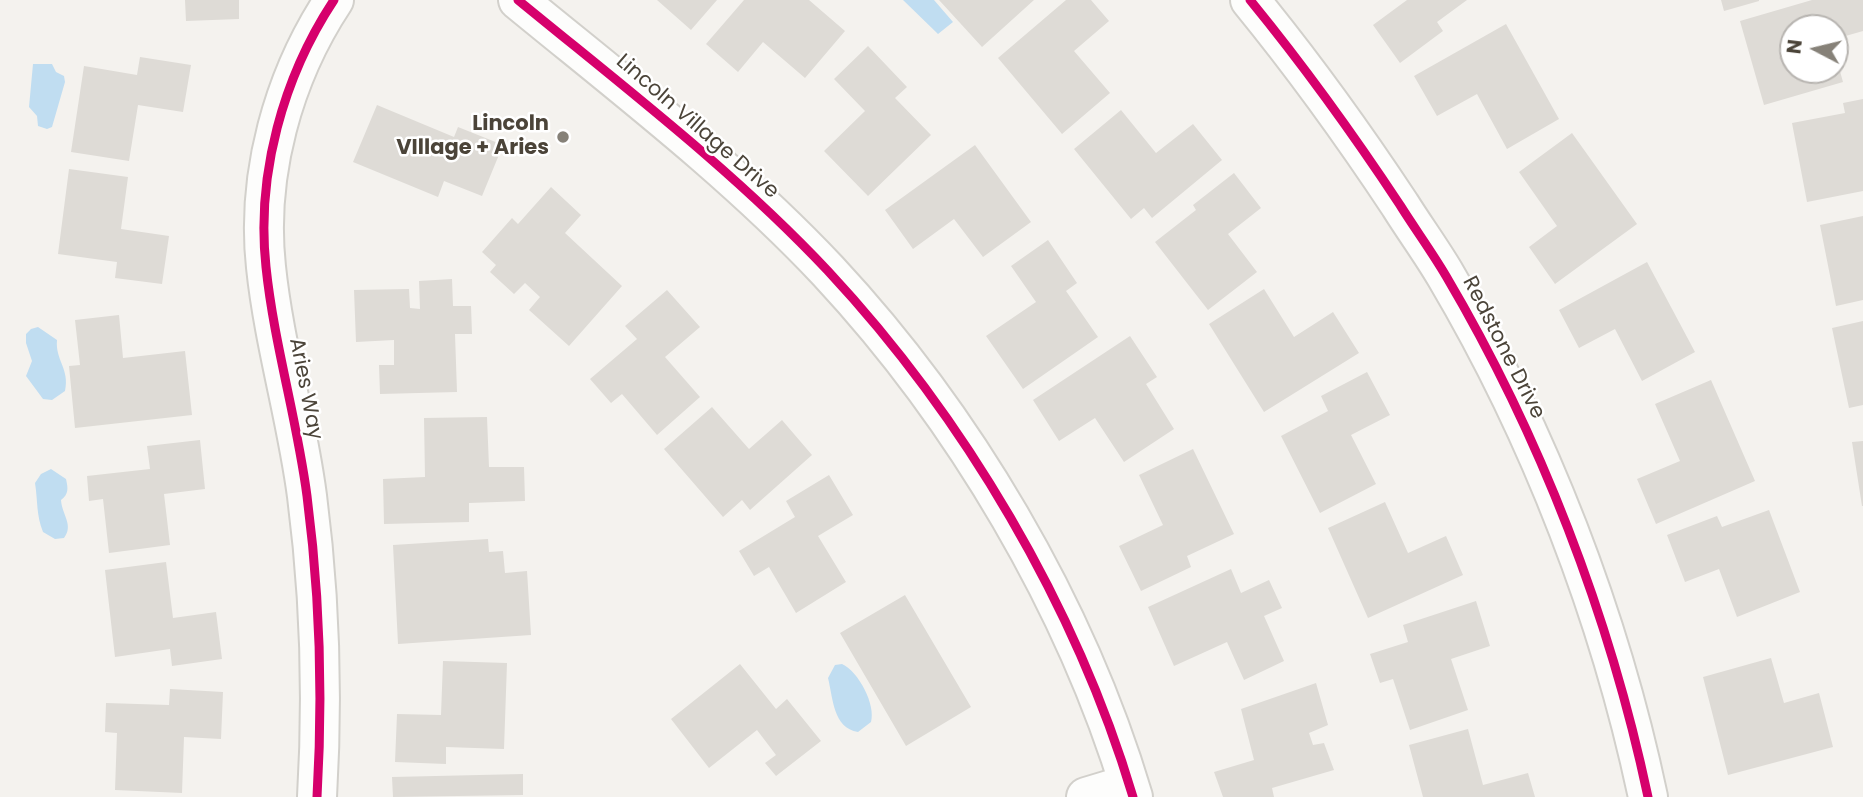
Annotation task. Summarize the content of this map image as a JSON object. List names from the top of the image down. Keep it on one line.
{"streets":{"street":["Lincoln Village Drive","Redstone Drive","Aries Way"]},"places":["Lincoln VIllage + Aries"],"north":"left"}
